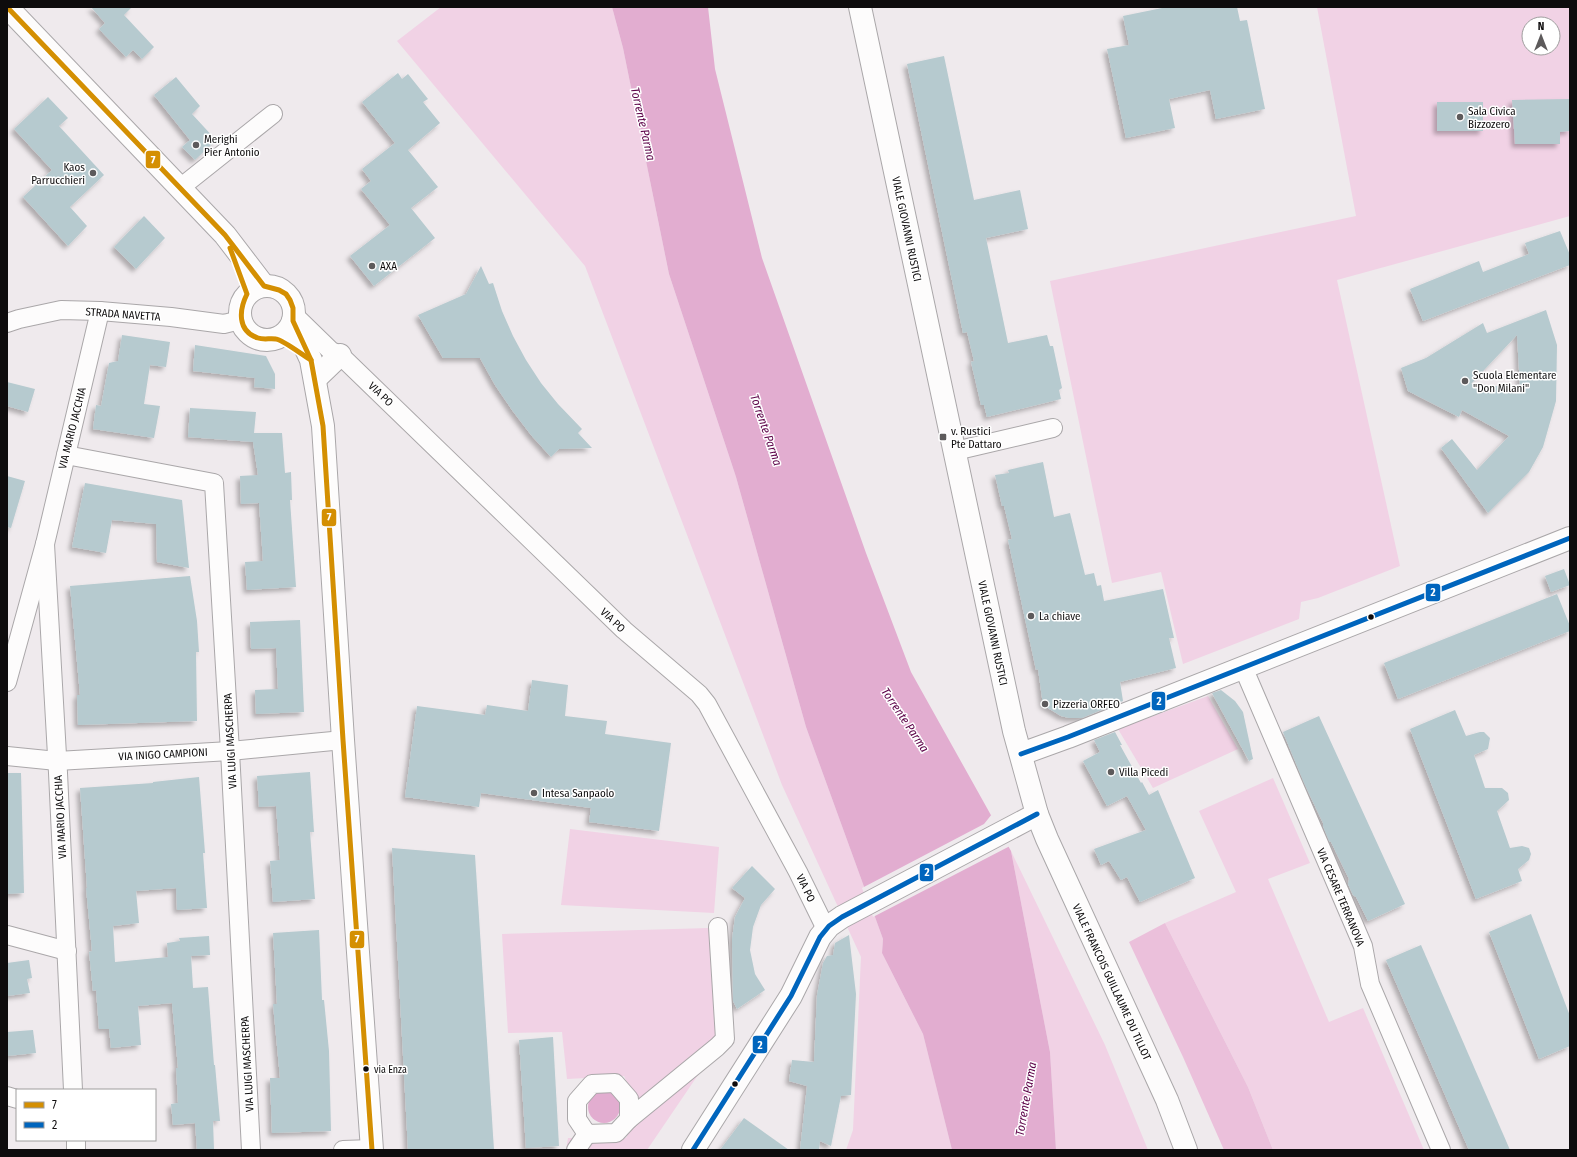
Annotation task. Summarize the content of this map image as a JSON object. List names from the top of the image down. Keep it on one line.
{"streets":{"street":["VIALE GIOVANNI RUSTICI","STRADA NAVETTA","VIA PO","VIA MARIO JACCHIA","VIA LUIGI MASCHERPA","VIA INIGO CAMPIONI","VIA CESARE TERRANOVA","VIALE FRANCOIS GUILLAUME DU TILLOT"]},"crossings":[["VIALE GIOVANNI RUSTICI","VIALE FRANCOIS GUILLAUME DU TILLOT"],["STRADA NAVETTA","VIA PO"],["STRADA NAVETTA","VIA MARIO JACCHIA"],["VIA MARIO JACCHIA","VIA LUIGI MASCHERPA"],["VIA MARIO JACCHIA","VIA INIGO CAMPIONI"],["VIA LUIGI MASCHERPA","VIA INIGO CAMPIONI"]],"water":["Torrente Parma"],"places":{"other":["Sala Civica Bizzozero","Merighi Pier Antonio","Kaos Parrucchieri","AXA","Scuola Elementare \"Don Milani\"","La chiave","Pizzeria ORFEO","Villa Picedi","Intesa Sanpaolo","via Enza"],"transit":["v. Rustici Pte Dattaro"]},"lines":["transit line 7","transit line 2"],"legend":["7","2"],"north":"top"}
